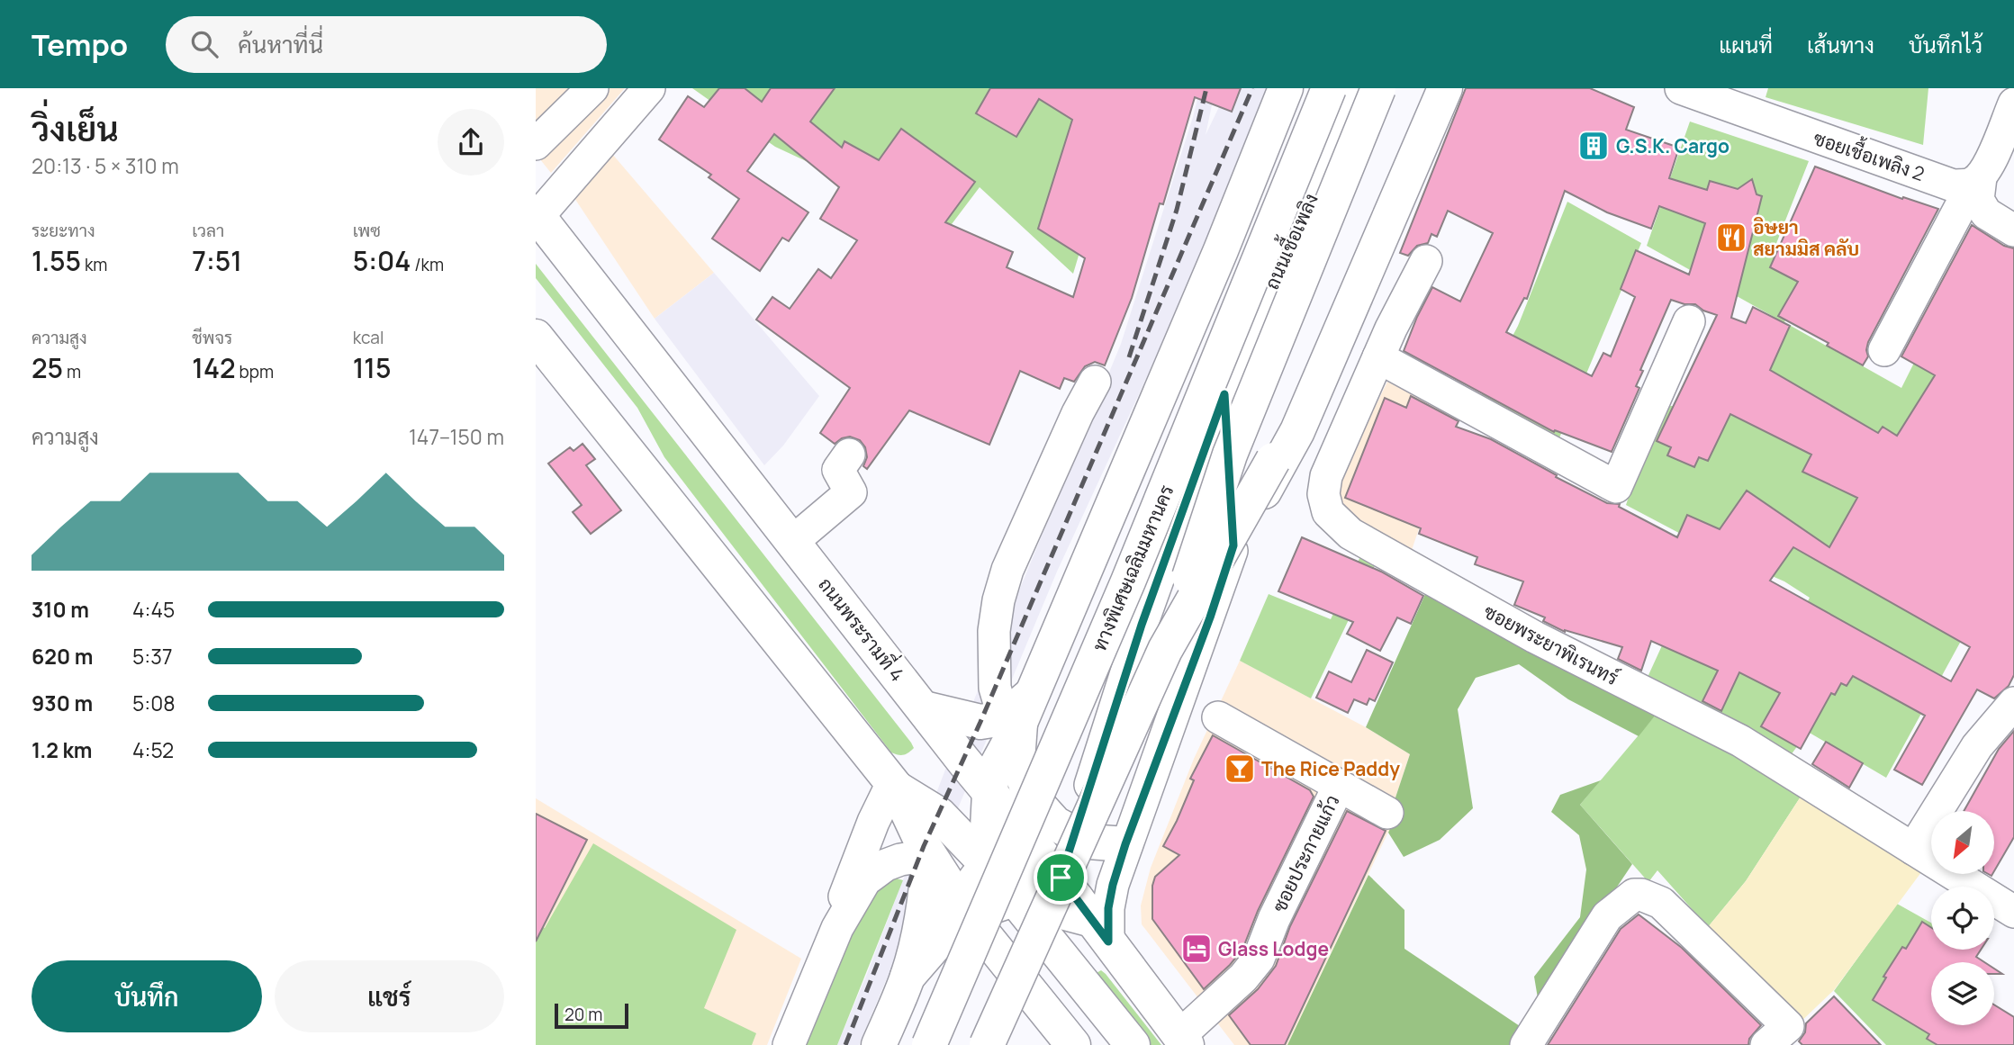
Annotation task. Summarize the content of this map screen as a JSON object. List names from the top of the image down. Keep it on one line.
{"streets":{"main road":["ทางพิเศษเฉลิมมหานคร","ถนนพระรามที่ 4"],"street":["ซอยเชื้อเพลิง 2","ถนนเชื้อเพลิง","ซอยพระยาพิเรนทร์","ซอยประกายแก้ว"]},"crossings":[["ถนนเชื้อเพลิง","ถนนพระรามที่ 4"],["ถนนพระรามที่ 4","ซอยประกายแก้ว"]],"places":{"building":["G.S.K. Cargo"],"restaurant":["อิษยา สยามมิส คลับ"],"bar":["The Rice Paddy"],"hotel":["Glass Lodge"]},"scale_bar":"20 m","north":"bottom left","page":{"header":"Tempo","search":"ค้นหาที่นี่","nav":["แผนที่","เส้นทาง","บันทึกไว้"],"heading":["วิ่งเย็น","20:13 · 5 × 310 m"],"stats":[["ระยะทาง","1.55 km"],["เวลา","7:51"],["เพซ","5:04 /km"],["ความสูง","25 m"],["ชีพจร","142 bpm"],["kcal","115"]],"chart":["ความสูง","147–150 m"],"list":[{"name":"310 m","note":"4:45"},{"name":"620 m","note":"5:37"},{"name":"930 m","note":"5:08"},{"name":"1.2 km","note":"4:52"}],"buttons":["บันทึก","แชร์"],"scale":"20 m"}}
